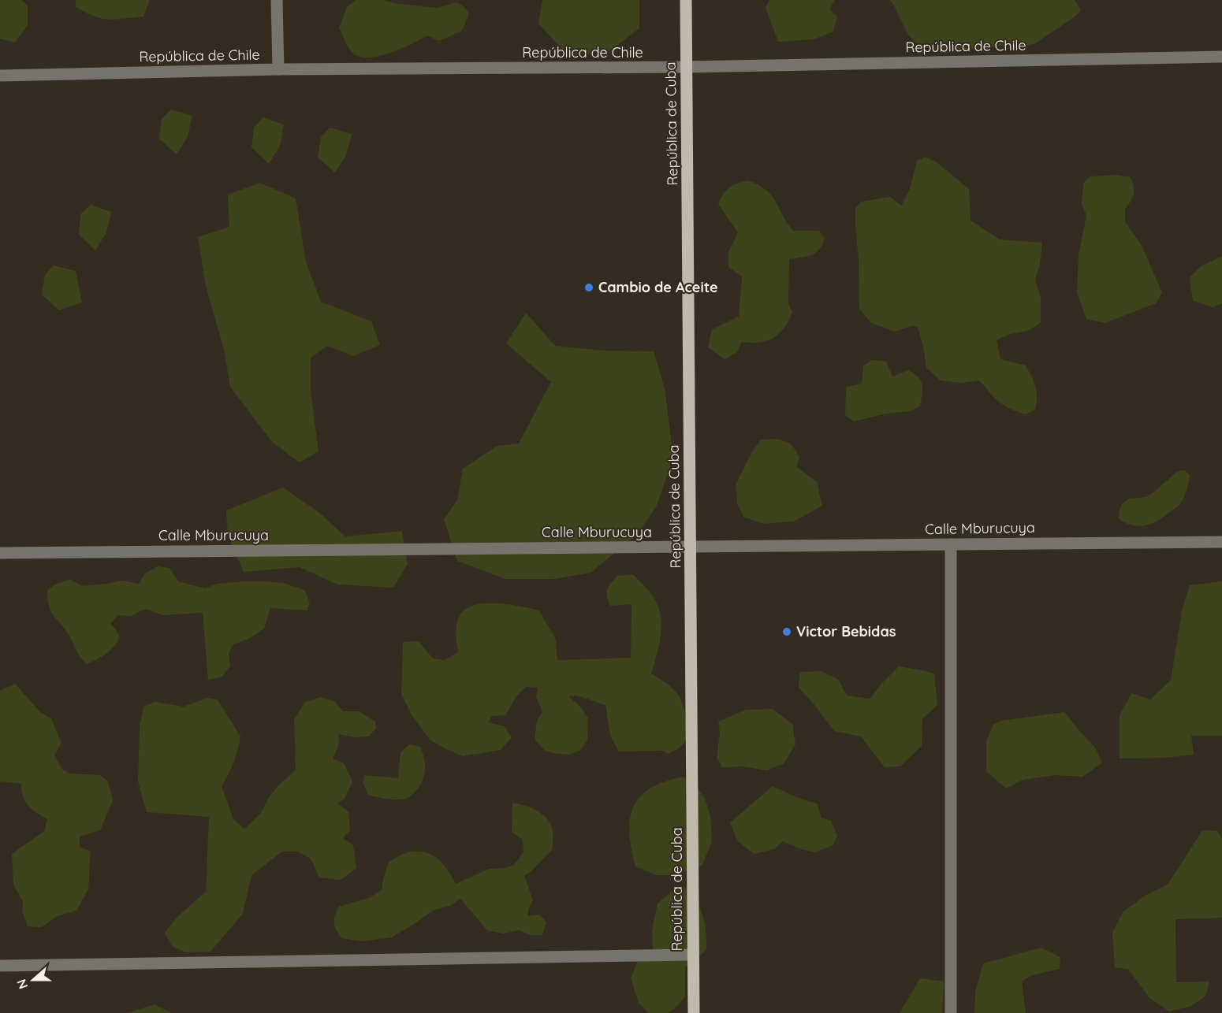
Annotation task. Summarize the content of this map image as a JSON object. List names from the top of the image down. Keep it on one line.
{"streets":{"main road":["República de Cuba"],"street":["República de Chile","Calle Mburucuya"]},"crossings":[["República de Chile","República de Cuba"],["República de Cuba","Calle Mburucuya"]],"places":["Cambio de Aceite","Victor Bebidas"],"north":"left"}
